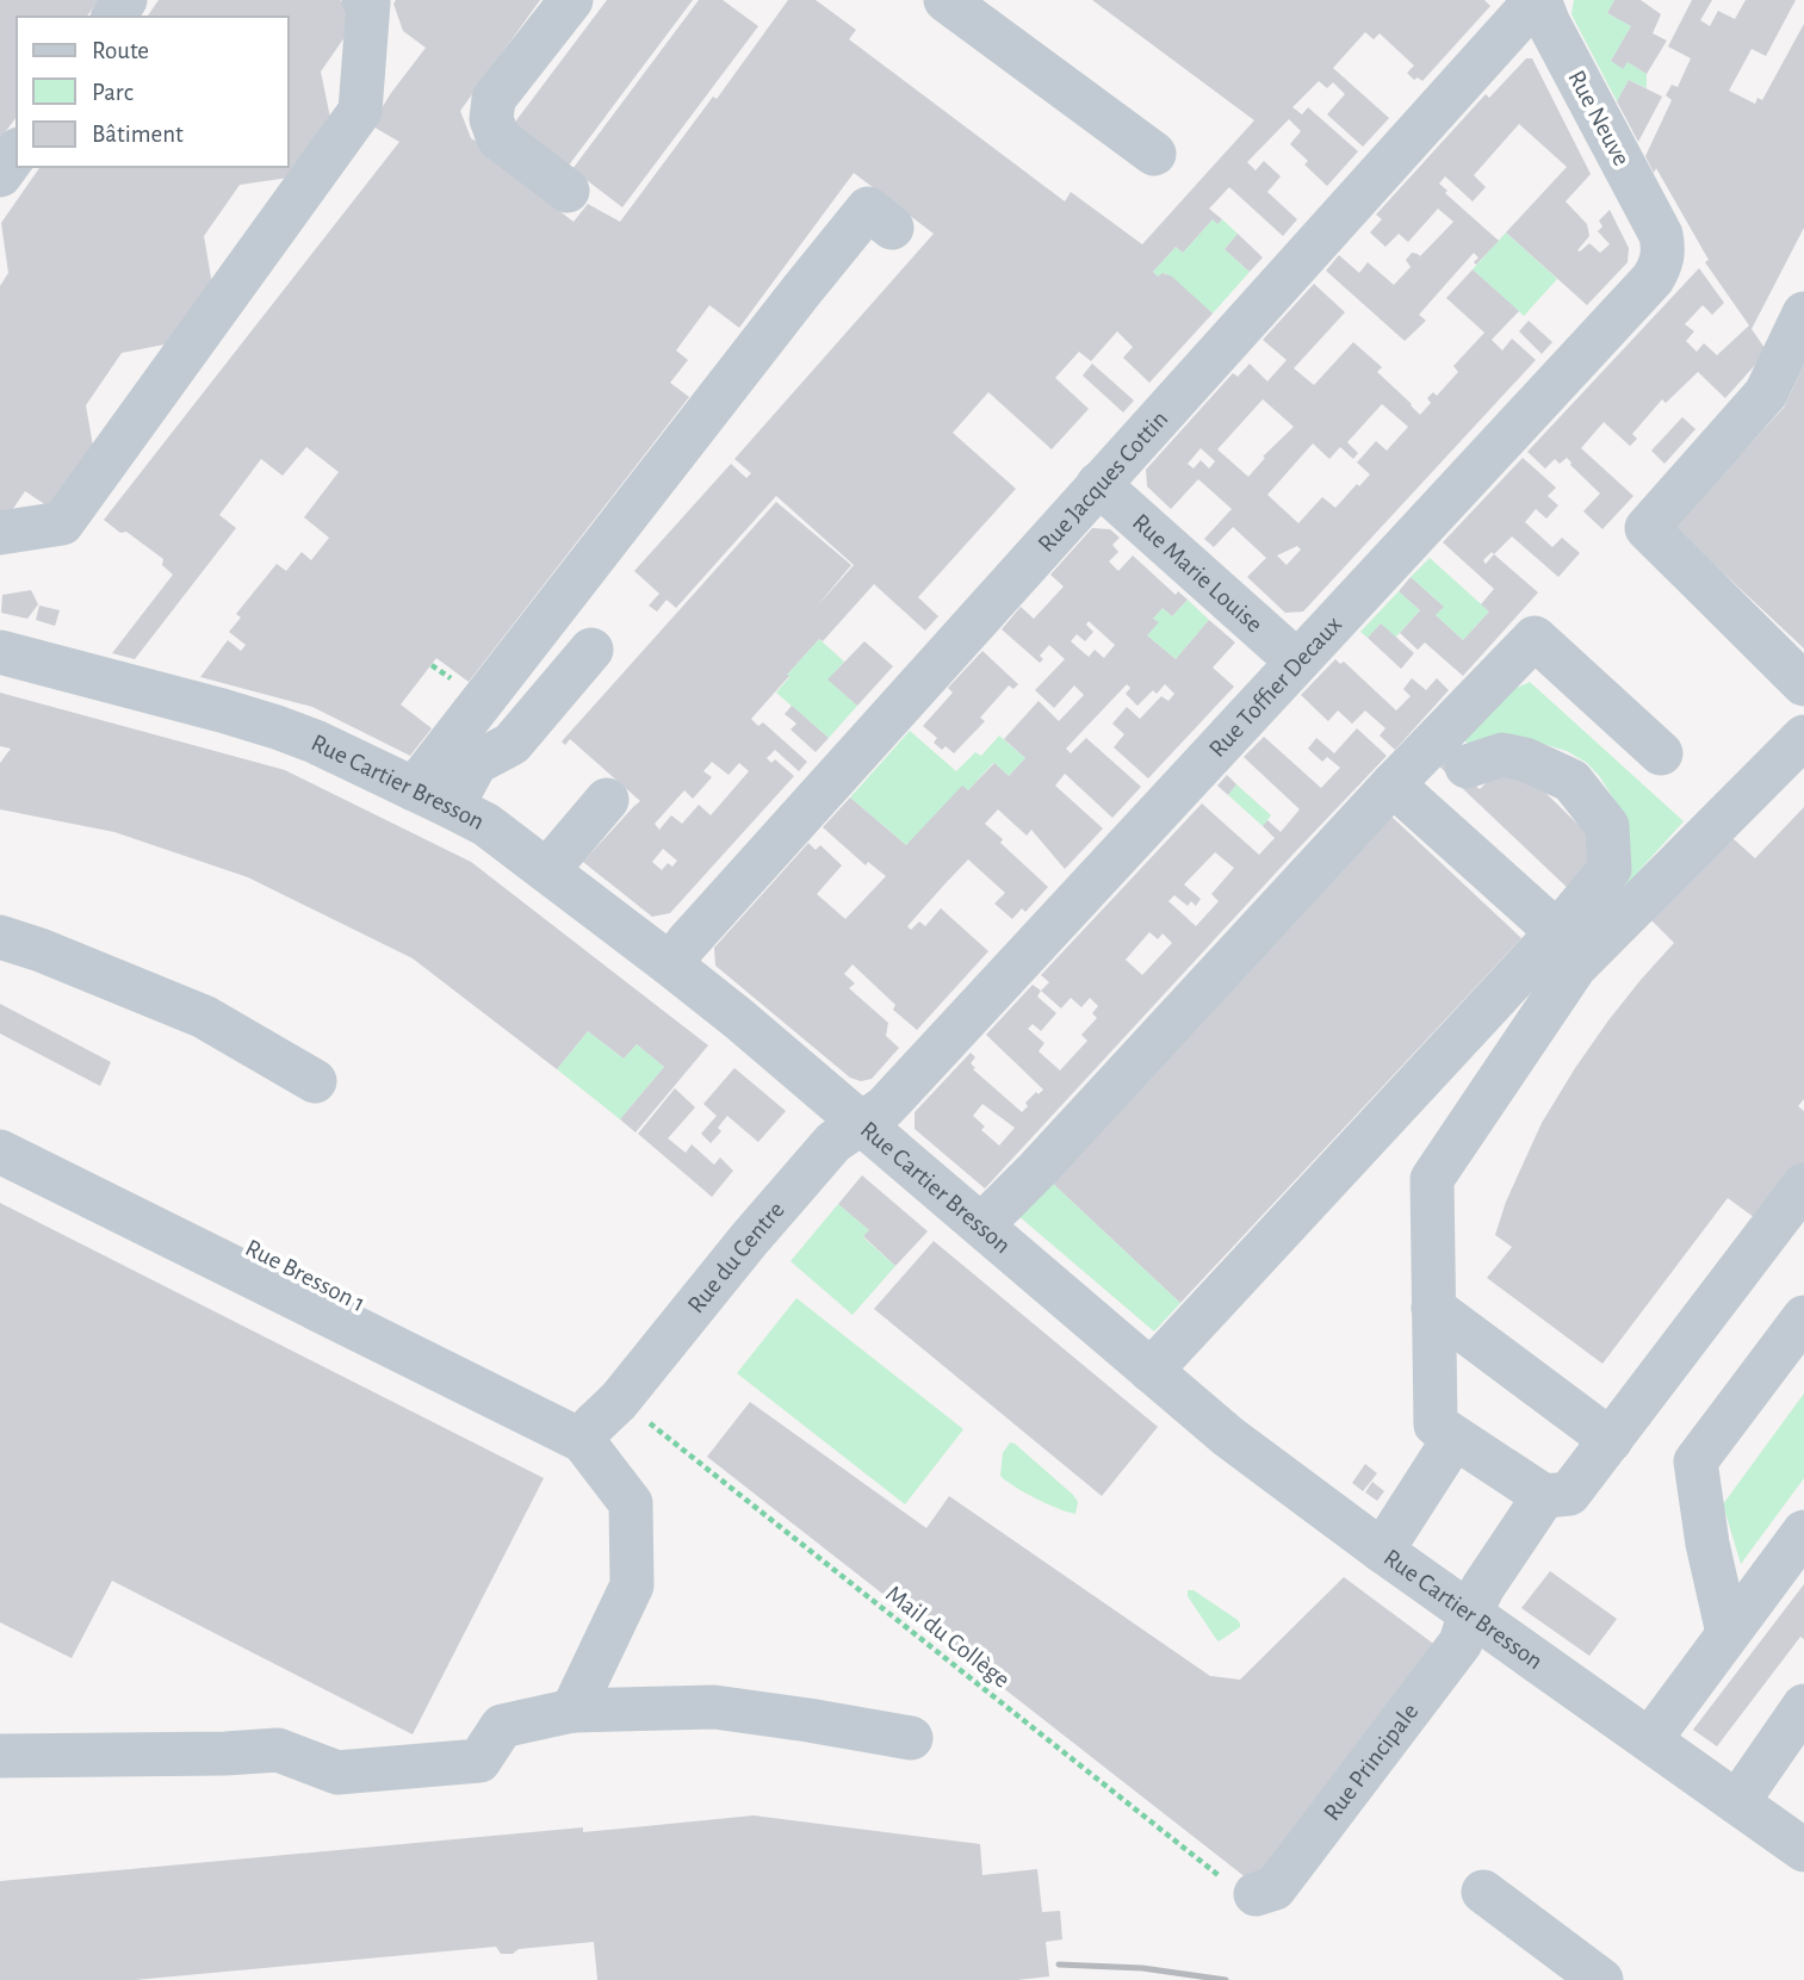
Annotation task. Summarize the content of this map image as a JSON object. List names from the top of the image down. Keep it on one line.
{"streets":{"street":["Rue Neuve","Rue Jacques Cottin","Rue Marie Louise","Rue Toffier Decaux","Rue Cartier Bresson","Rue du Centre","Rue Bresson 1","Rue Principale"],"path":["Mail du Collège"]},"crossings":[["Rue Neuve","Rue Jacques Cottin"],["Rue Neuve","Rue Toffier Decaux"],["Rue Jacques Cottin","Rue Marie Louise"],["Rue Jacques Cottin","Rue Cartier Bresson"],["Rue Marie Louise","Rue Toffier Decaux"],["Rue Toffier Decaux","Rue Cartier Bresson"],["Rue Toffier Decaux","Rue du Centre"],["Rue Cartier Bresson","Rue du Centre"],["Rue Cartier Bresson","Rue Principale"],["Rue du Centre","Rue Bresson 1"],["Rue du Centre","Mail du Collège"],["Rue Bresson 1","Mail du Collège"],["Mail du Collège","Rue Principale"]],"legend":["Route","Parc","Bâtiment"]}
